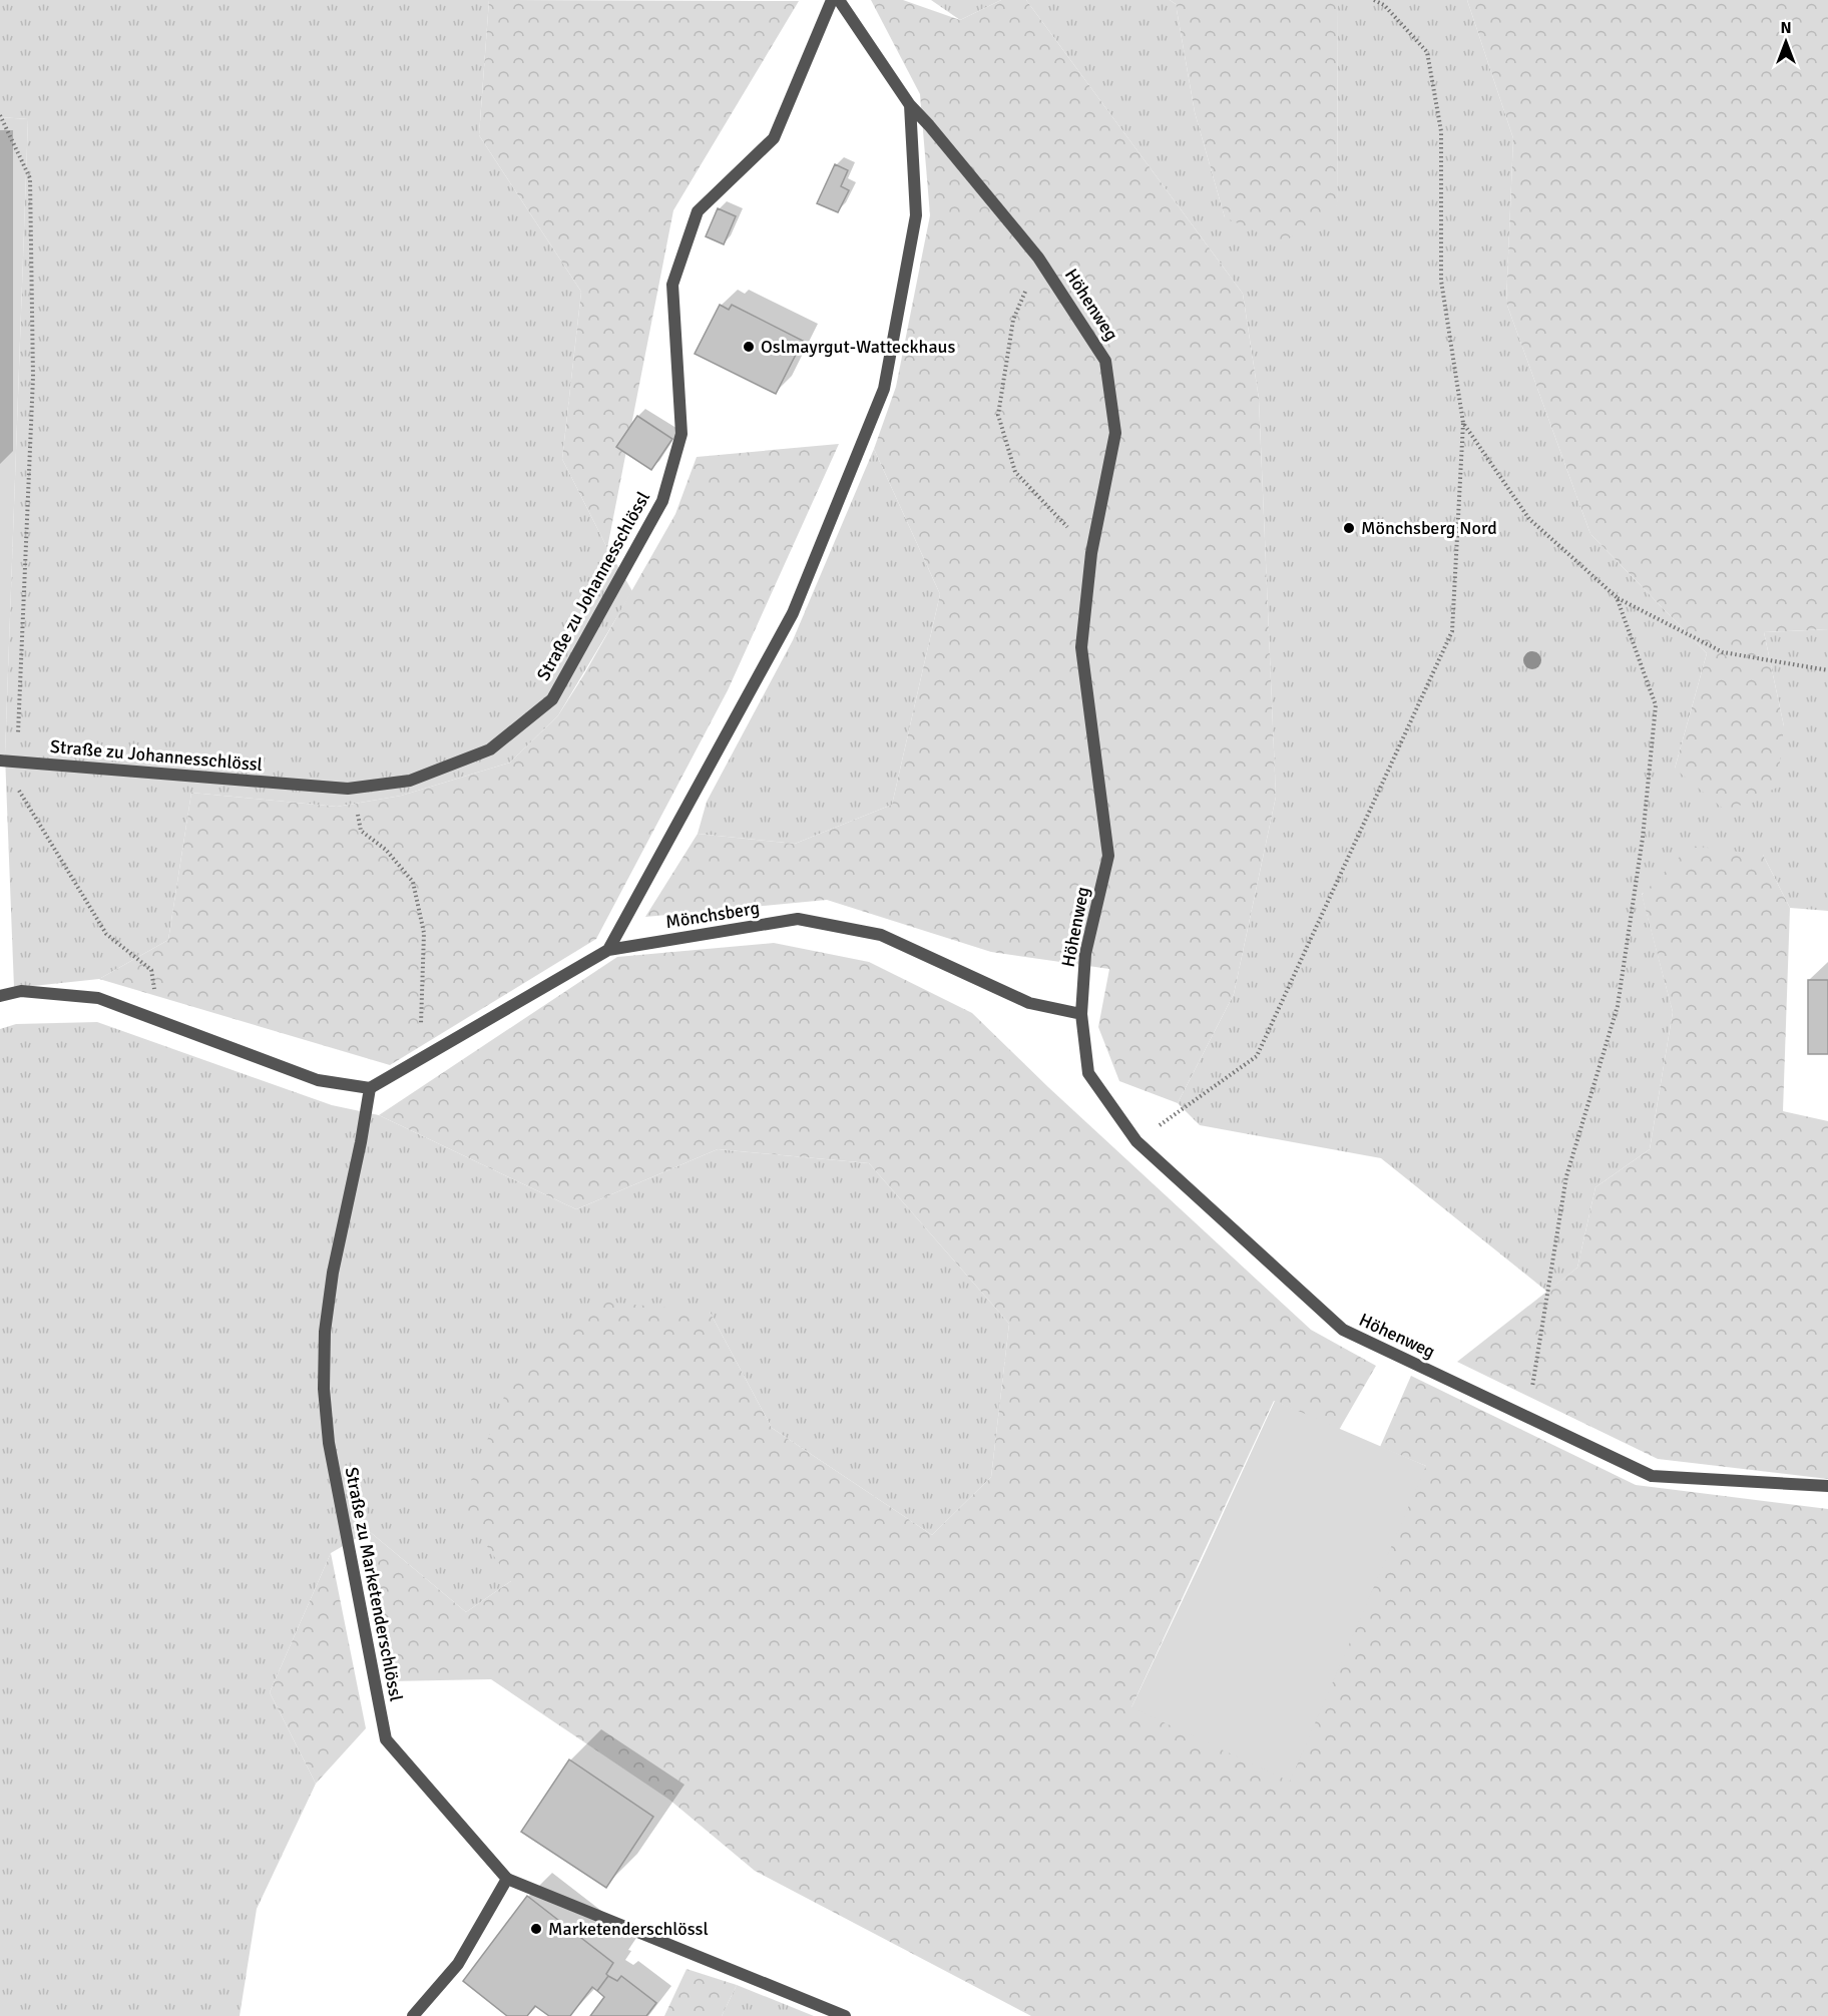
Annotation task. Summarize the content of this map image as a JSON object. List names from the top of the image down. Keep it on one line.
{"streets":{"street":["Höhenweg","Straße zu Johannesschlössl","Mönchsberg","Straße zu Marketenderschlössl"]},"crossings":[["Höhenweg","Mönchsberg"],["Mönchsberg","Straße zu Marketenderschlössl"]],"places":["Oslmayrgut-Watteckhaus","Mönchsberg Nord","Marketenderschlössl"],"north":"top"}
